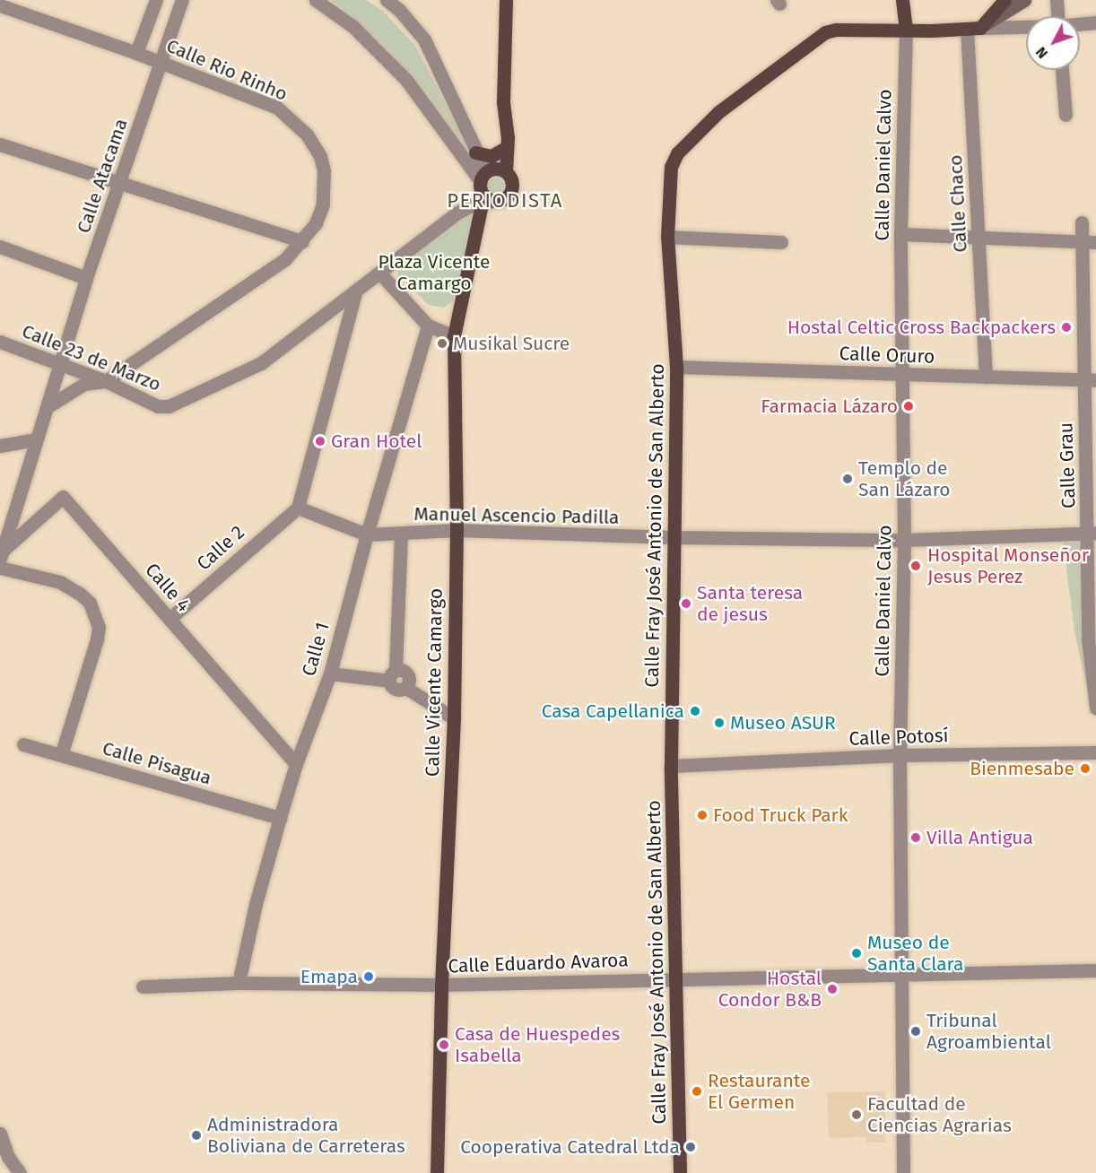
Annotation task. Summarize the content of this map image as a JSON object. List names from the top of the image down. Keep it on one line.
{"streets":{"main road":["Calle Fray José Antonio de San Alberto","Calle Vicente Camargo"],"street":["Calle Rio Rinho","Calle Daniel Calvo","Calle Atacama","Calle Chaco","Calle Oruro","Calle 23 de Marzo","Calle Grau","Manuel Ascencio Padilla","Calle 2","Calle 4","Calle 1","Calle Potosí","Calle Pisagua","Calle Eduardo Avaroa"]},"crossings":[["Calle Rio Rinho","Calle Atacama"],["Calle Rio Rinho","Calle 23 de Marzo"],["Calle Daniel Calvo","Calle Oruro"],["Calle Daniel Calvo","Manuel Ascencio Padilla"],["Calle Daniel Calvo","Calle Fray José Antonio de San Alberto"],["Calle Daniel Calvo","Calle Potosí"],["Calle Daniel Calvo","Calle Eduardo Avaroa"],["Calle Atacama","Calle 23 de Marzo"],["Calle Atacama","Calle 4"],["Calle Chaco","Calle Oruro"],["Calle Chaco","Calle Fray José Antonio de San Alberto"],["Calle Oruro","Calle Grau"],["Calle Oruro","Calle Fray José Antonio de San Alberto"],["Calle 23 de Marzo","Calle Vicente Camargo"],["Calle Grau","Manuel Ascencio Padilla"],["Manuel Ascencio Padilla","Calle Fray José Antonio de San Alberto"],["Manuel Ascencio Padilla","Calle 2"],["Manuel Ascencio Padilla","Calle 1"],["Manuel Ascencio Padilla","Calle Vicente Camargo"],["Calle Fray José Antonio de San Alberto","Calle Potosí"],["Calle Fray José Antonio de San Alberto","Calle Eduardo Avaroa"],["Calle 2","Calle 4"],["Calle 4","Calle 1"],["Calle 1","Calle Pisagua"],["Calle 1","Calle Eduardo Avaroa"],["Calle Vicente Camargo","Calle Eduardo Avaroa"]],"districts":["PERIODISTA"],"parks":["Plaza Vicente Camargo"],"places":["Hostal Celtic Cross Backpackers","Musikal Sucre","Farmacia Lázaro","Gran Hotel","Templo de San Lázaro","Hospital Monseñor Jesus Perez","Santa teresa de jesus","Casa Capellanica","Museo ASUR","Bienmesabe","Food Truck Park","Villa Antigua","Museo de Santa Clara","Emapa","Hostal Condor B&B","Tribunal Agroambiental","Casa de Huespedes Isabella","Restaurante El Germen","Facultad de Ciencias Agrarias","Administradora Boliviana de Carreteras","Cooperativa Catedral Ltda"],"north":"bottom left"}
